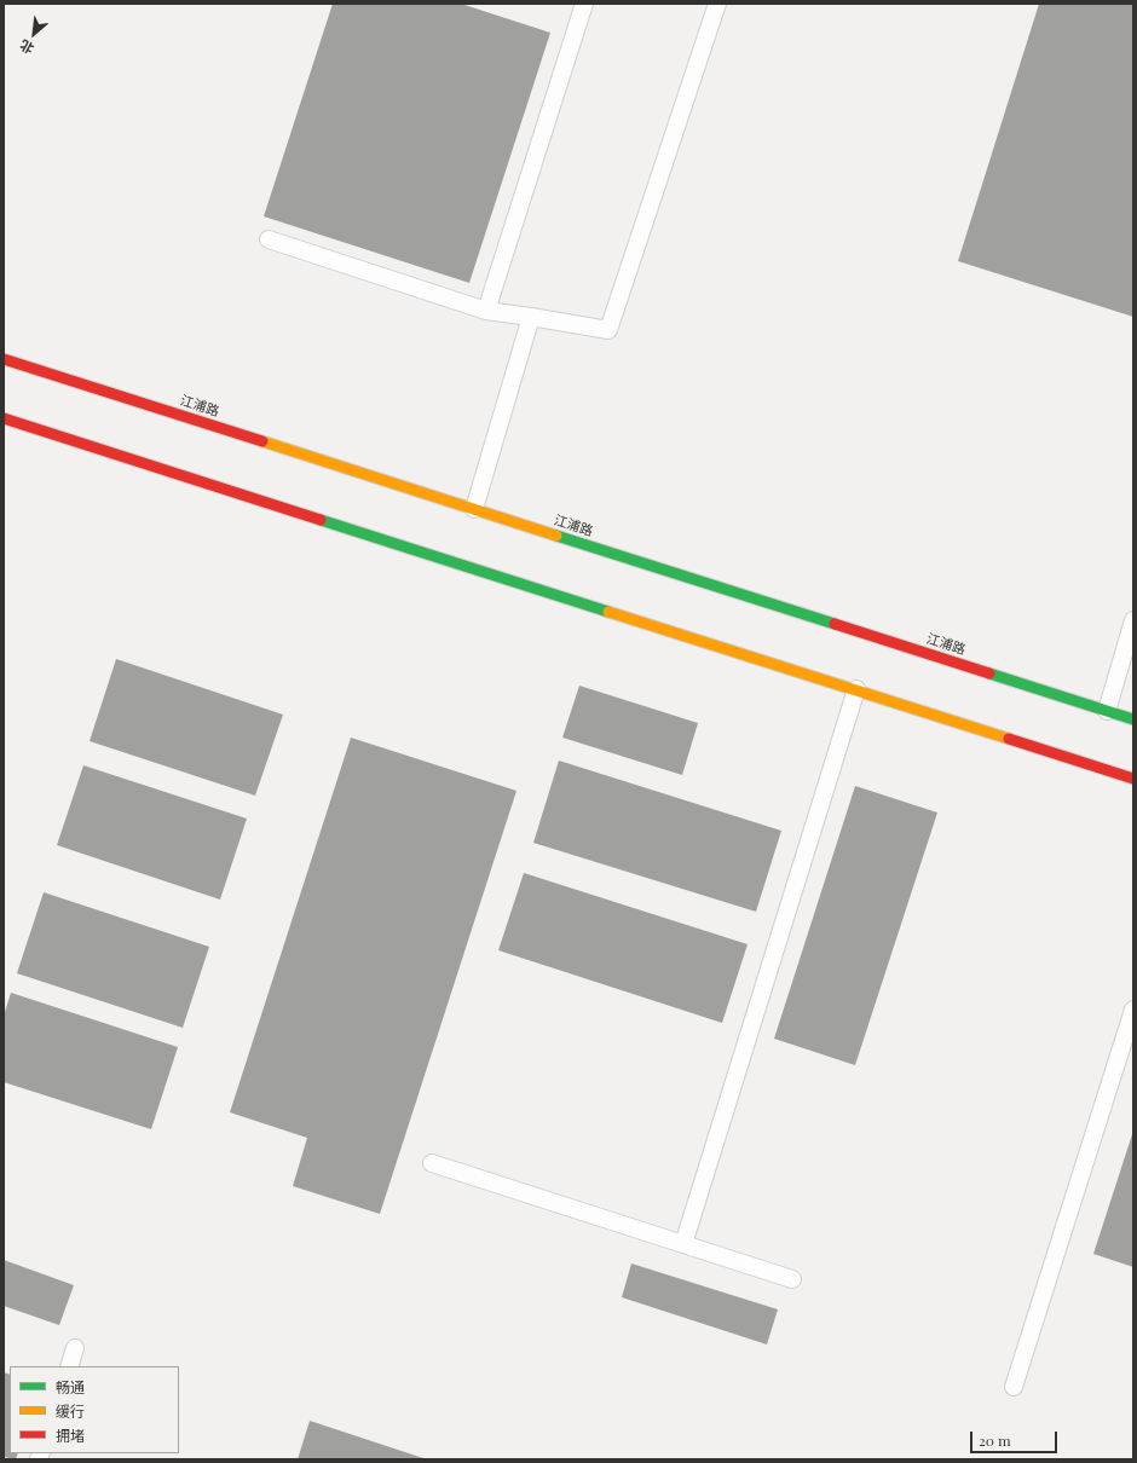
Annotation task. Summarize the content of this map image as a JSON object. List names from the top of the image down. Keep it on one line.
{"streets":{"street":["江浦路"]},"legend":["畅通","缓行","拥堵"],"scale_bar":"20 m","north":"bottom left"}
